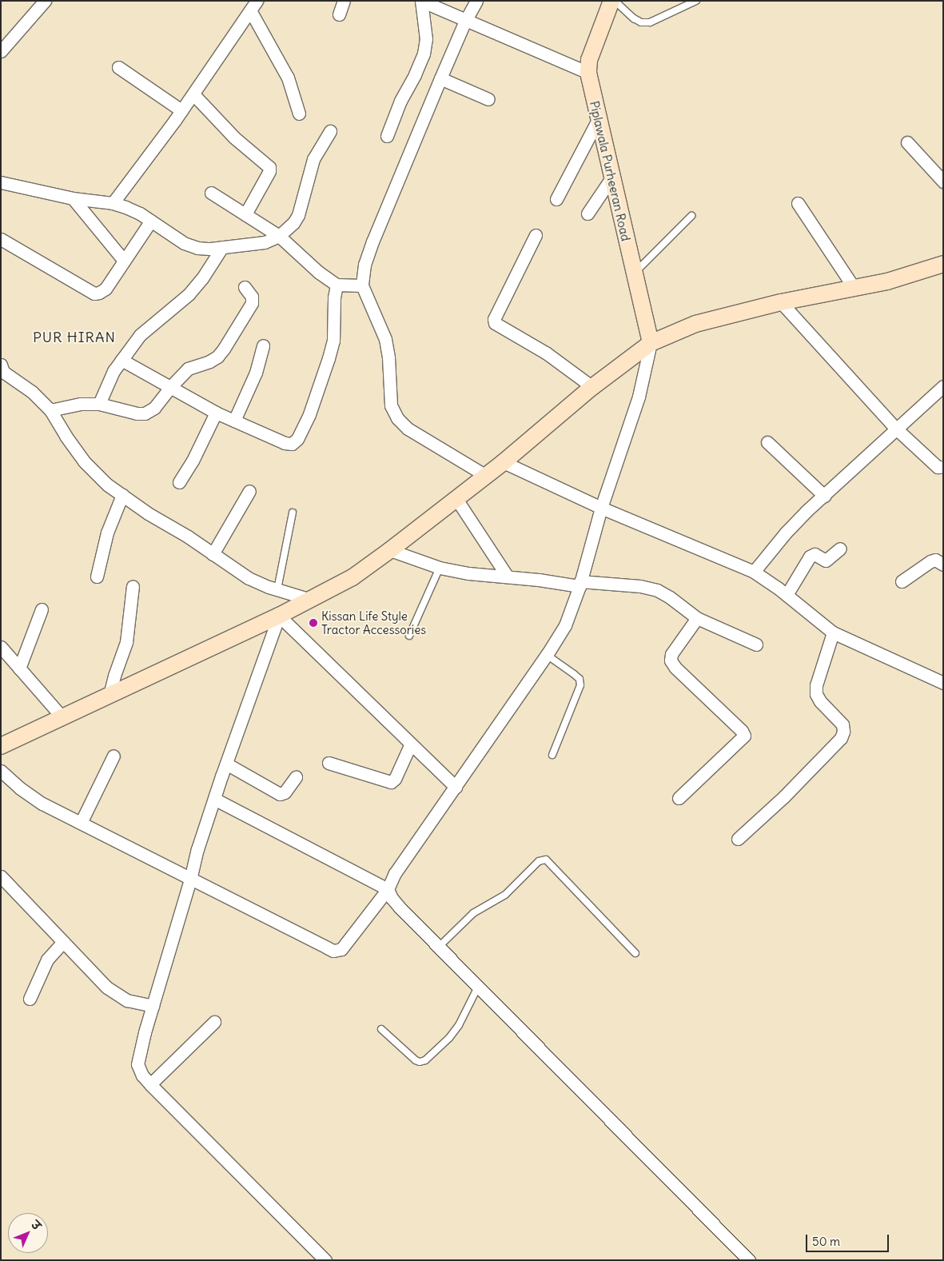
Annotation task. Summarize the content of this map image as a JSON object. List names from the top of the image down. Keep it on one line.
{"streets":{"main road":["Piplawala Purheeran Road"]},"districts":["PUR HIRAN"],"places":["Kissan Life Style Tractor Accessories"],"scale_bar":"50 m","north":"top right"}
